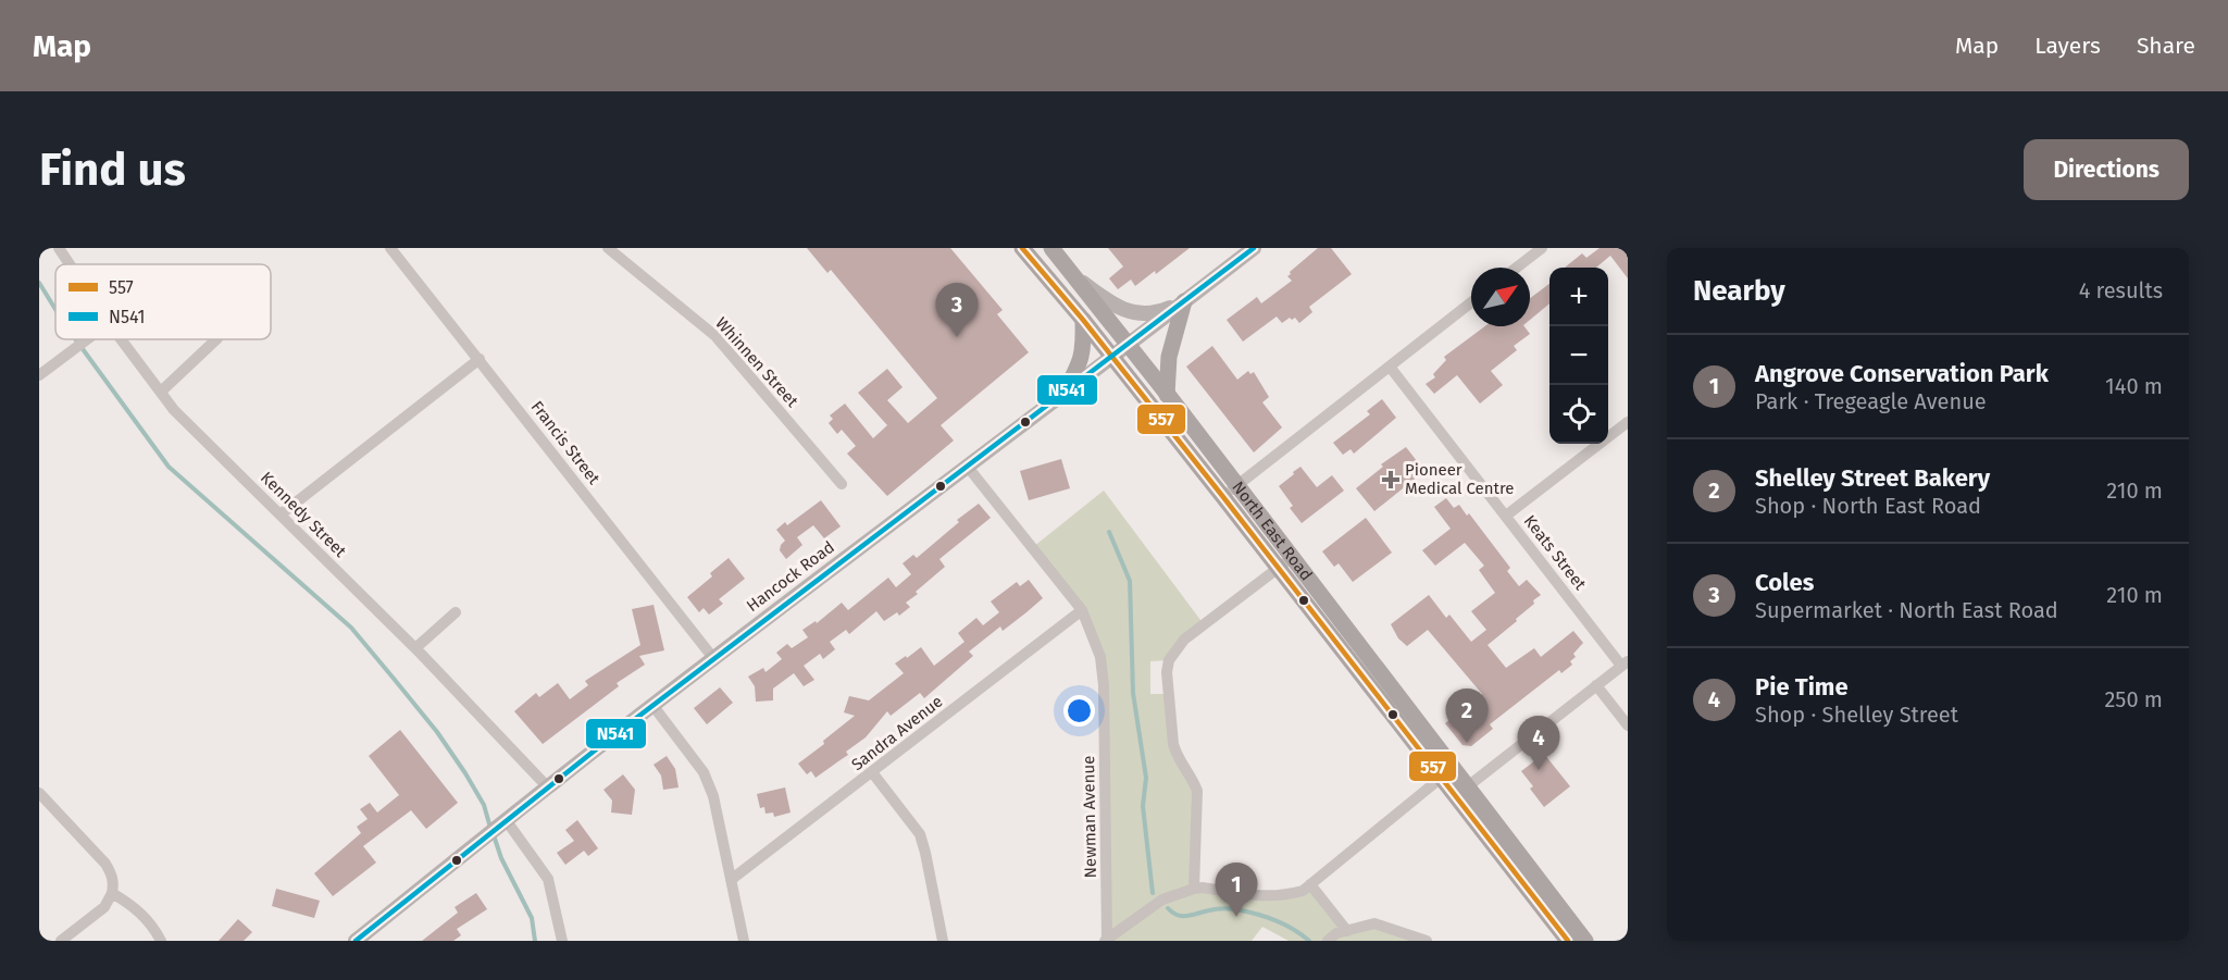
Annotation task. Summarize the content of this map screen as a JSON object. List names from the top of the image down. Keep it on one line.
{"streets":{"main road":["North East Road","Hancock Road"],"street":["Whinnen Street","Francis Street","Kennedy Street","Keats Street","Sandra Avenue","Newman Avenue"]},"crossings":[["Francis Street","Hancock Road"],["Kennedy Street","Hancock Road"],["North East Road","Hancock Road"],["Hancock Road","Newman Avenue"],["Sandra Avenue","Newman Avenue"]],"places":{"health":["Pioneer Medical Centre"]},"lines":["transit line 557","transit line N541"],"legend":["557","N541"],"north":"top right","page":{"header":"Map","nav":["Map","Layers","Share"],"buttons":"Directions","title":"Find us","heading":["Nearby","4 results"],"map_buttons":["+","−"],"pins":["3","2","4","1"],"list":[{"mark":"1","name":"Angrove Conservation Park","note":"Park · Tregeagle Avenue","value":"140 m"},{"mark":"2","name":"Shelley Street Bakery","note":"Shop · North East Road","value":"210 m"},{"mark":"3","name":"Coles","note":"Supermarket · North East Road","value":"210 m"},{"mark":"4","name":"Pie Time","note":"Shop · Shelley Street","value":"250 m"}]}}
